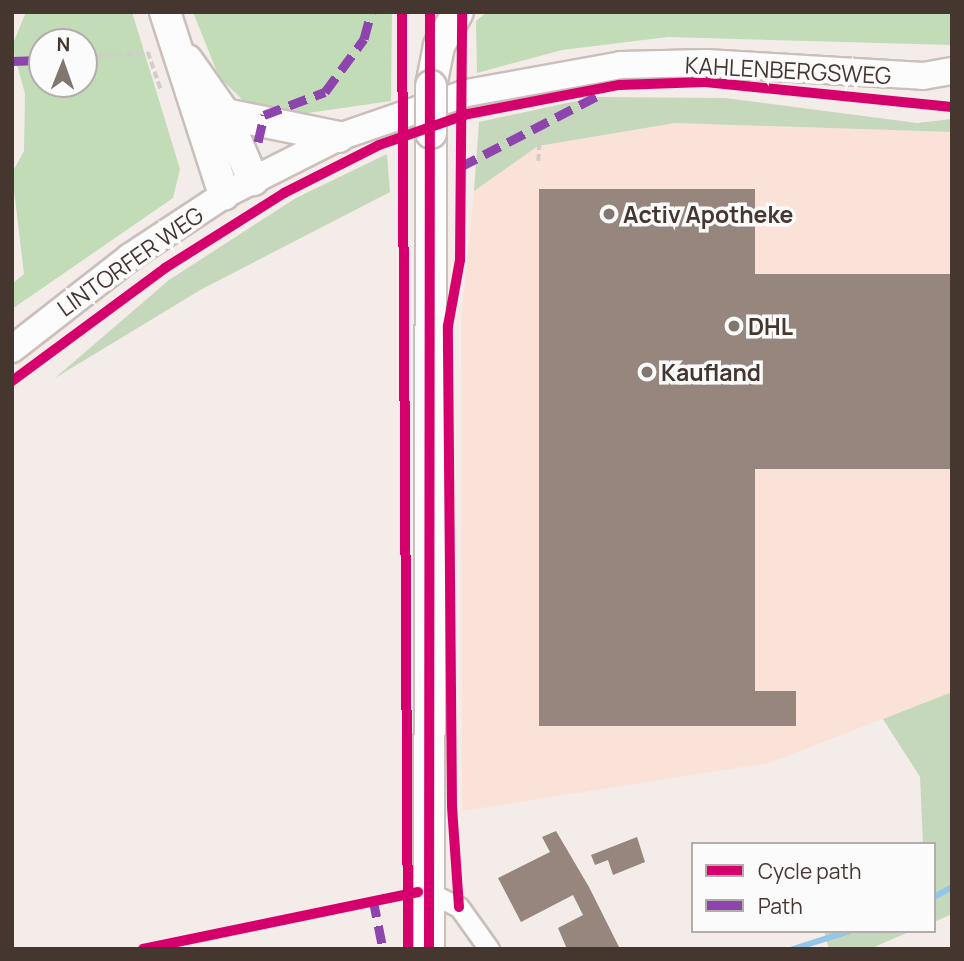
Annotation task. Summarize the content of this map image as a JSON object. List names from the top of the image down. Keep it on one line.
{"streets":{"main road":["KAHLENBERGSWEG","LINTORFER WEG"]},"crossings":[["KAHLENBERGSWEG","LINTORFER WEG"]],"places":["Activ Apotheke","DHL","Kaufland"],"legend":["Cycle path","Path"],"north":"top"}
